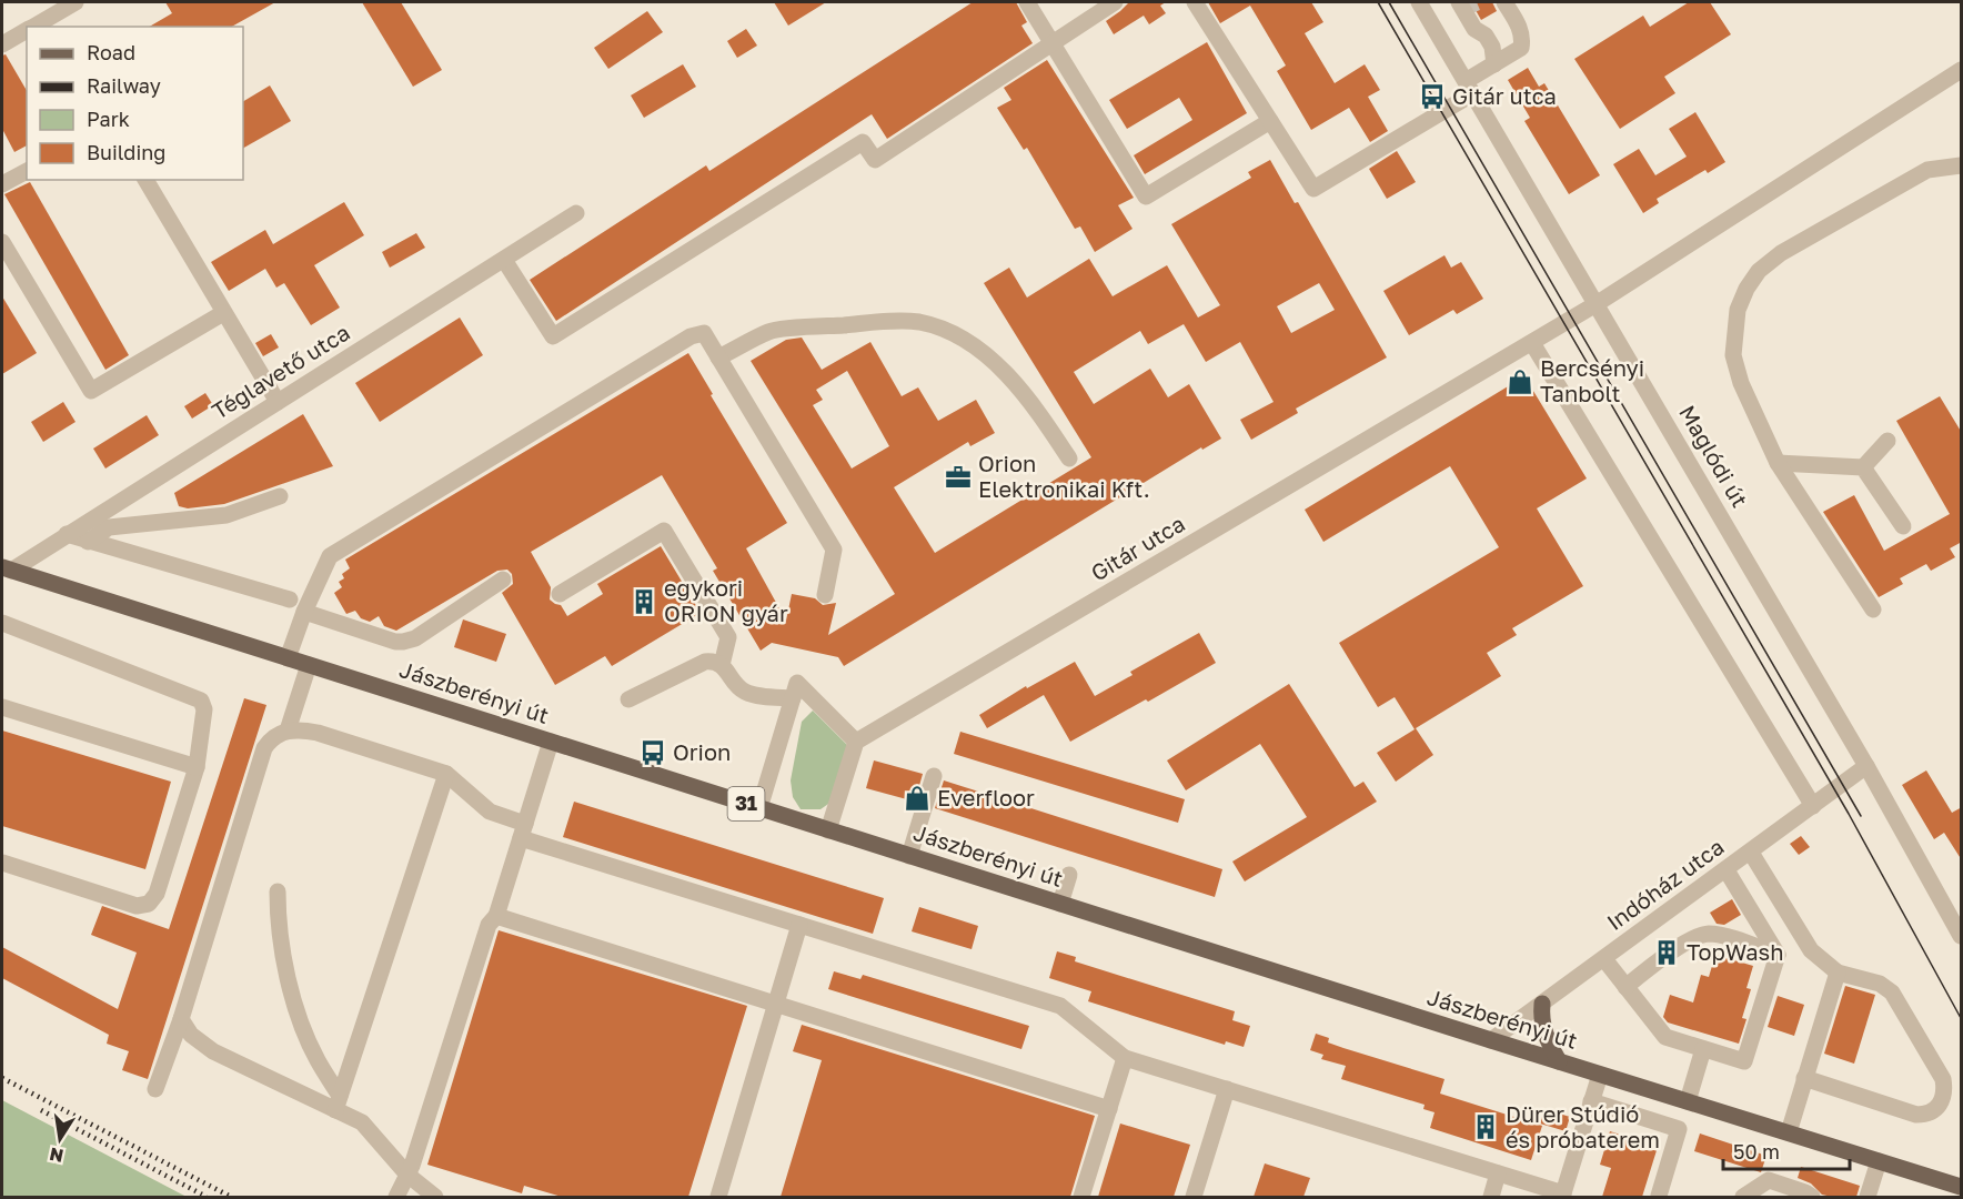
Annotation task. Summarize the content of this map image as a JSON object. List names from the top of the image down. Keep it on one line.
{"streets":{"main road":["Jászberényi út","31"],"street":["Téglavető utca","Maglódi út","Gitár utca","Indóház utca"]},"crossings":[["Téglavető utca","Jászberényi út"],["Maglódi út","Gitár utca"],["Maglódi út","Indóház utca"],["Jászberényi út","Indóház utca"]],"places":{"bus stop":["Gitár utca","Orion"],"shop":["Bercsényi Tanbolt","Everfloor"],"office":["Orion Elektronikai Kft."],"building":["egykori ORION gyár","TopWash","Dürer Stúdió és próbaterem"]},"legend":["Road","Railway","Park","Building"],"scale_bar":"50 m","north":"bottom"}
